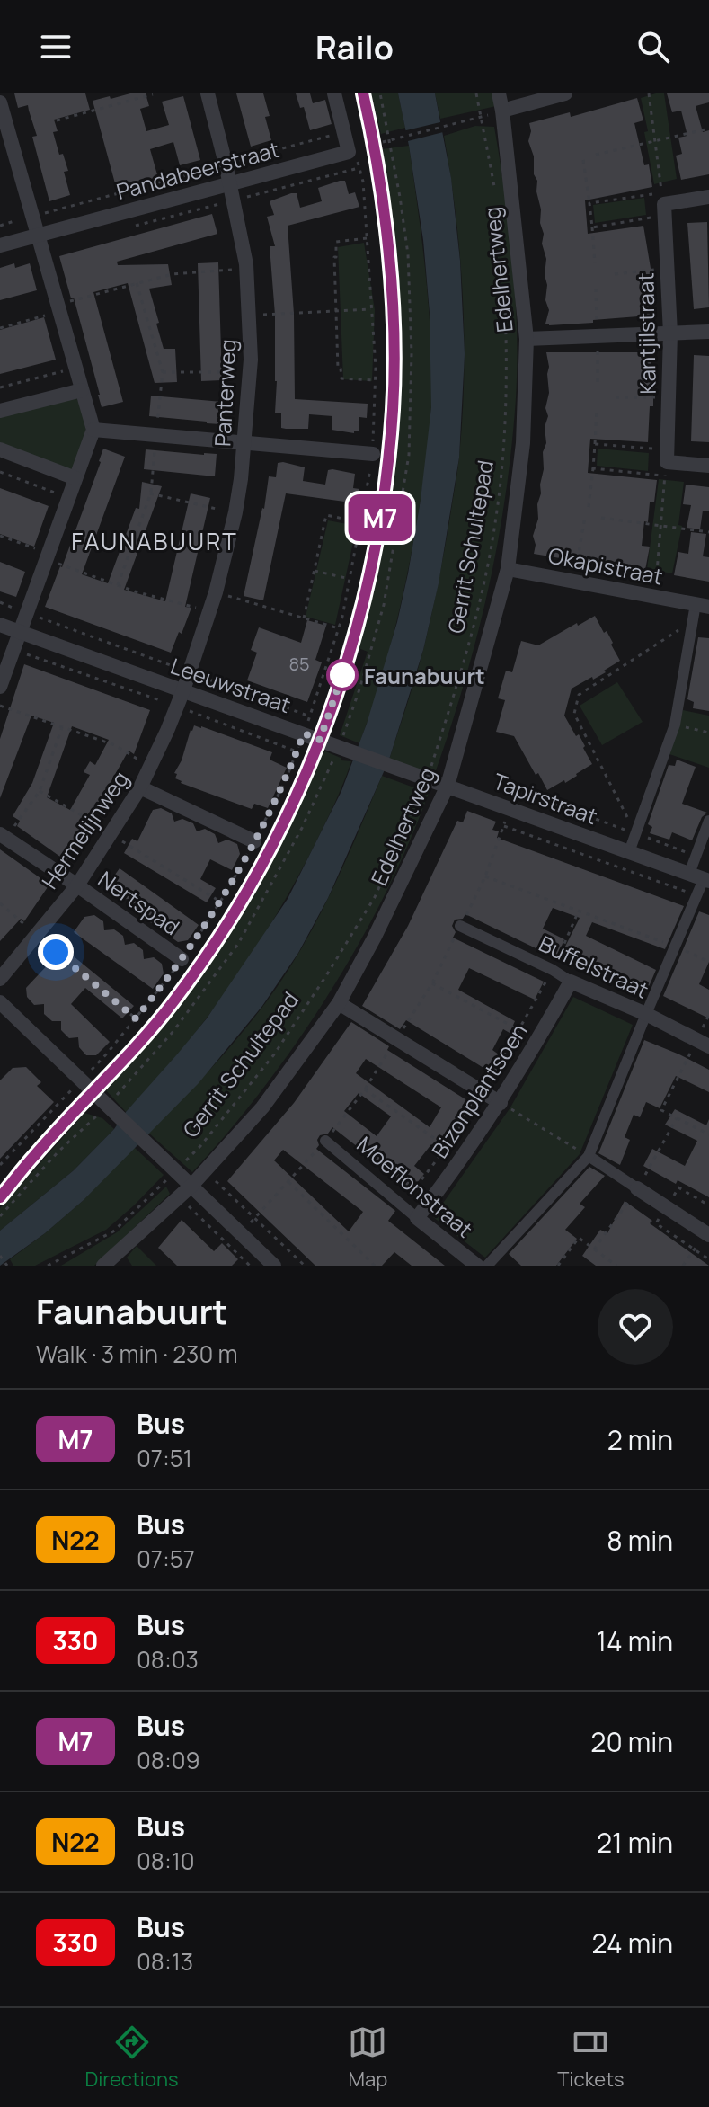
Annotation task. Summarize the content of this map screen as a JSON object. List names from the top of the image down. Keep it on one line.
{"streets":{"street":["Pandabeerstraat","Edelhertweg","Kantjilstraat","Panterweg","Okapistraat","Leeuwstraat","Tapirstraat","Hermelijnweg","Nertspad","Buffelstraat","Bizonplantsoen","Moeflonstraat"],"path":["Gerrit Schultepad"]},"crossings":[["Pandabeerstraat","Panterweg"],["Edelhertweg","Okapistraat"],["Edelhertweg","Leeuwstraat"],["Edelhertweg","Tapirstraat"],["Panterweg","Leeuwstraat"],["Panterweg","Hermelijnweg"],["Gerrit Schultepad","Leeuwstraat"],["Leeuwstraat","Tapirstraat"],["Leeuwstraat","Hermelijnweg"],["Hermelijnweg","Nertspad"],["Buffelstraat","Bizonplantsoen"],["Bizonplantsoen","Moeflonstraat"]],"districts":["FAUNABUURT"],"places":["Faunabuurt"],"lines":["bus line M7"],"house_numbers":["85"],"page":{"header":"Railo","on_map":"M7","heading":["Faunabuurt","Walk · 3 min · 230 m"],"list":[{"mark":"M7","name":"Bus","note":"07:51","value":"2 min"},{"mark":"N22","name":"Bus","note":"07:57","value":"8 min"},{"mark":"330","name":"Bus","note":"08:03","value":"14 min"},{"mark":"M7","name":"Bus","note":"08:09","value":"20 min"},{"mark":"N22","name":"Bus","note":"08:10","value":"21 min"},{"mark":"330","name":"Bus","note":"08:13","value":"24 min"}],"tabs":["Directions","Map","Tickets"]}}
